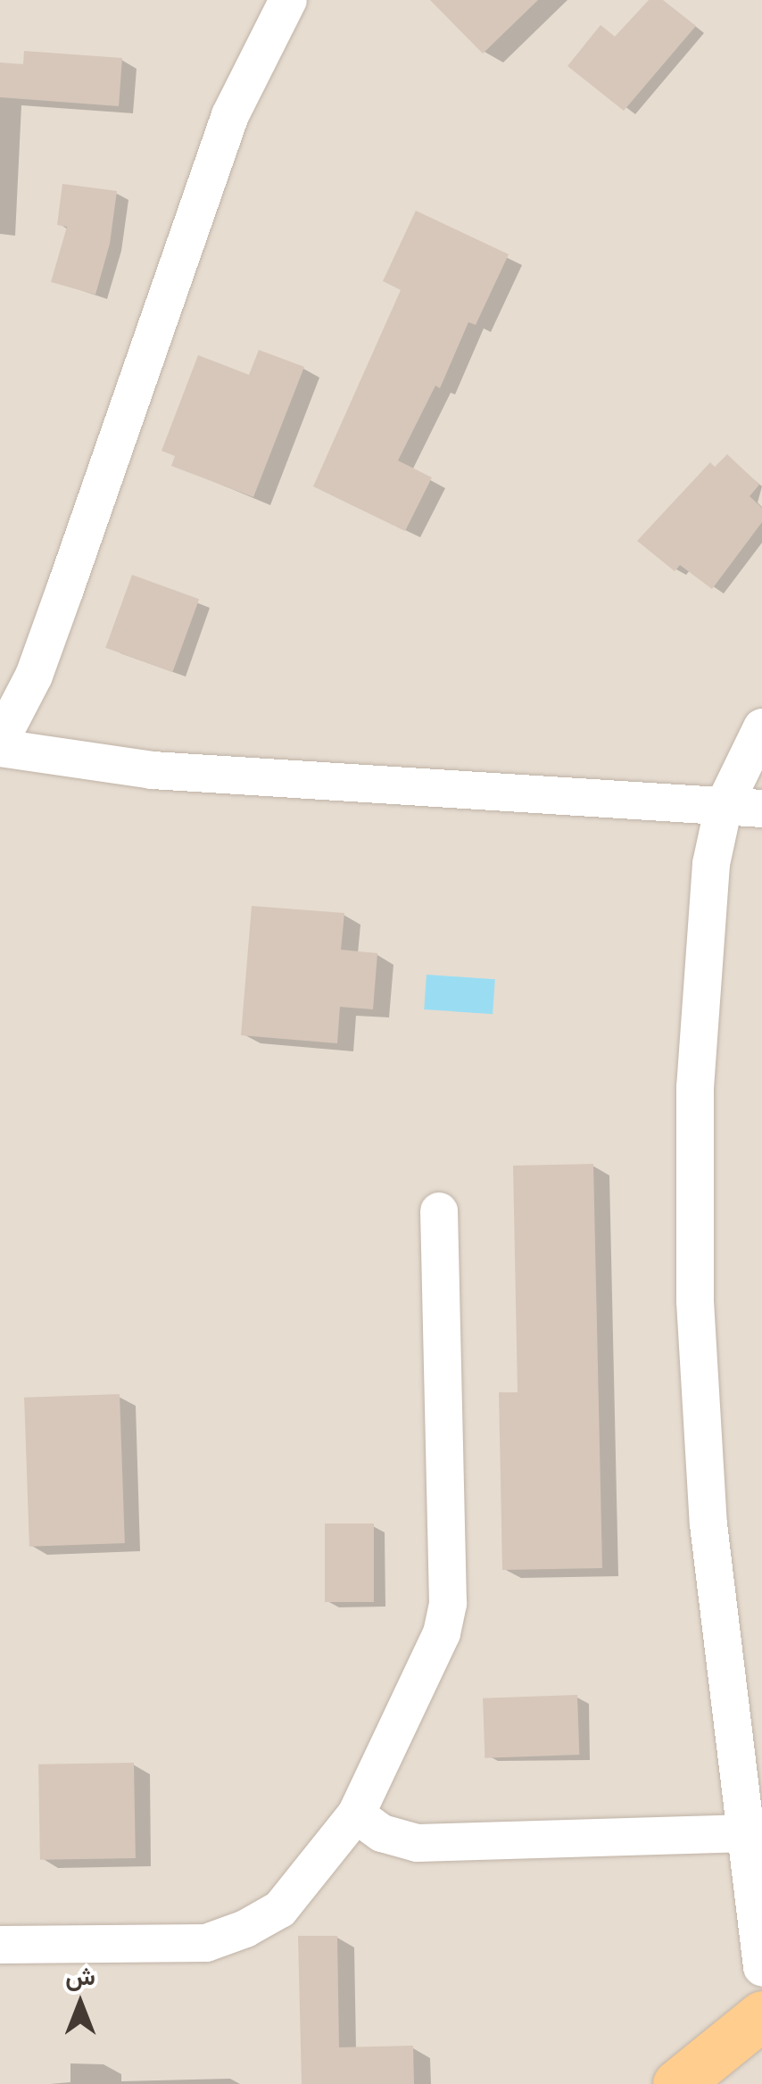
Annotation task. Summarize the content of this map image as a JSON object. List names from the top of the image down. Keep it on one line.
{"north":"top"}
